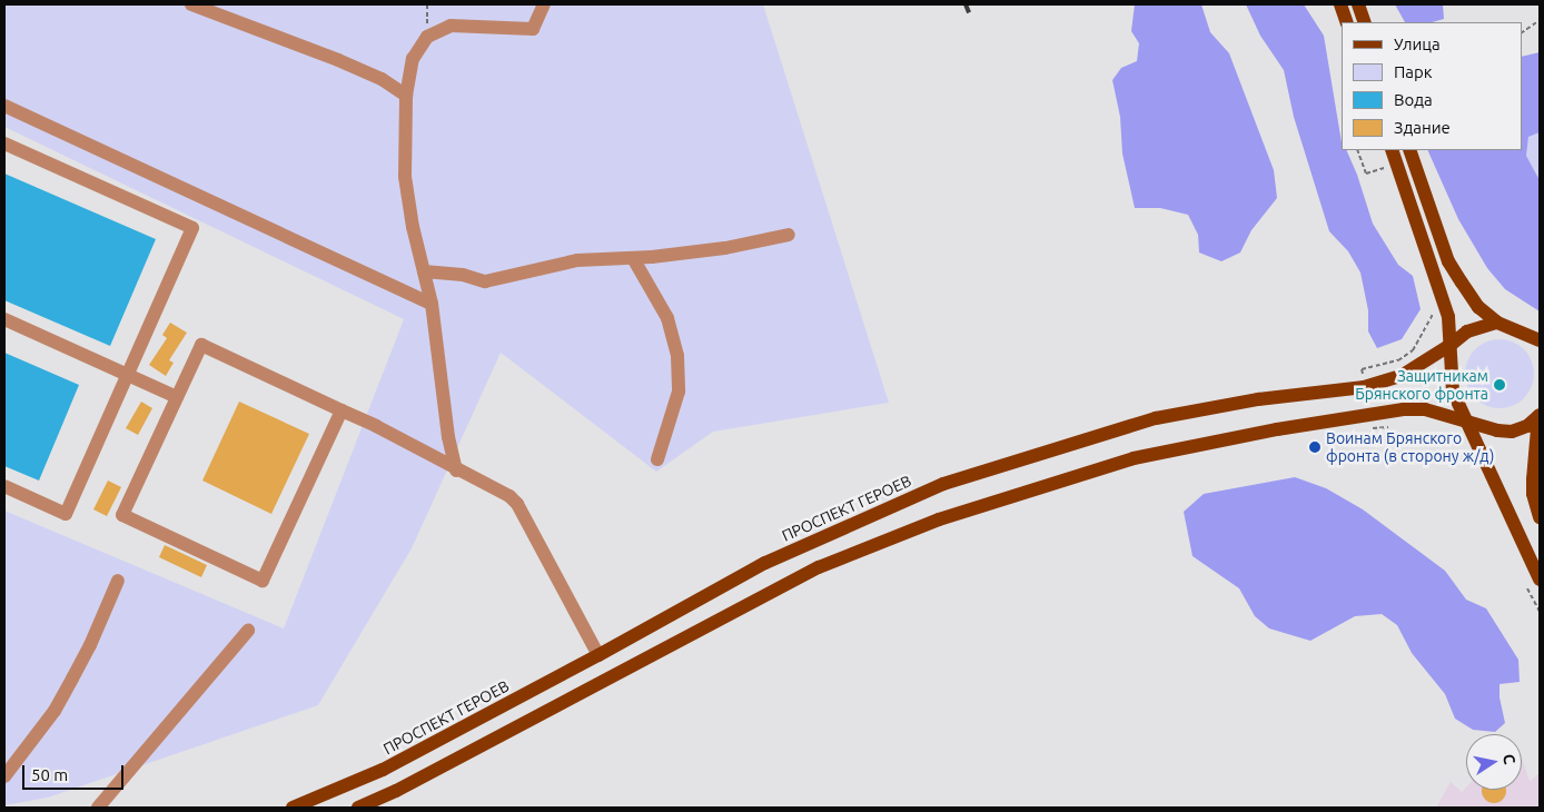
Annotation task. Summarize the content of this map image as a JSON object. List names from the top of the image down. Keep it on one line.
{"streets":{"main road":["ПРОСПЕКТ ГЕРОЕВ"]},"places":["Защитникам Брянского фронта","Воинам Брянского фронта (в сторону ж/д)"],"legend":["Улица","Парк","Вода","Здание"],"scale_bar":"50 m","north":"right"}
